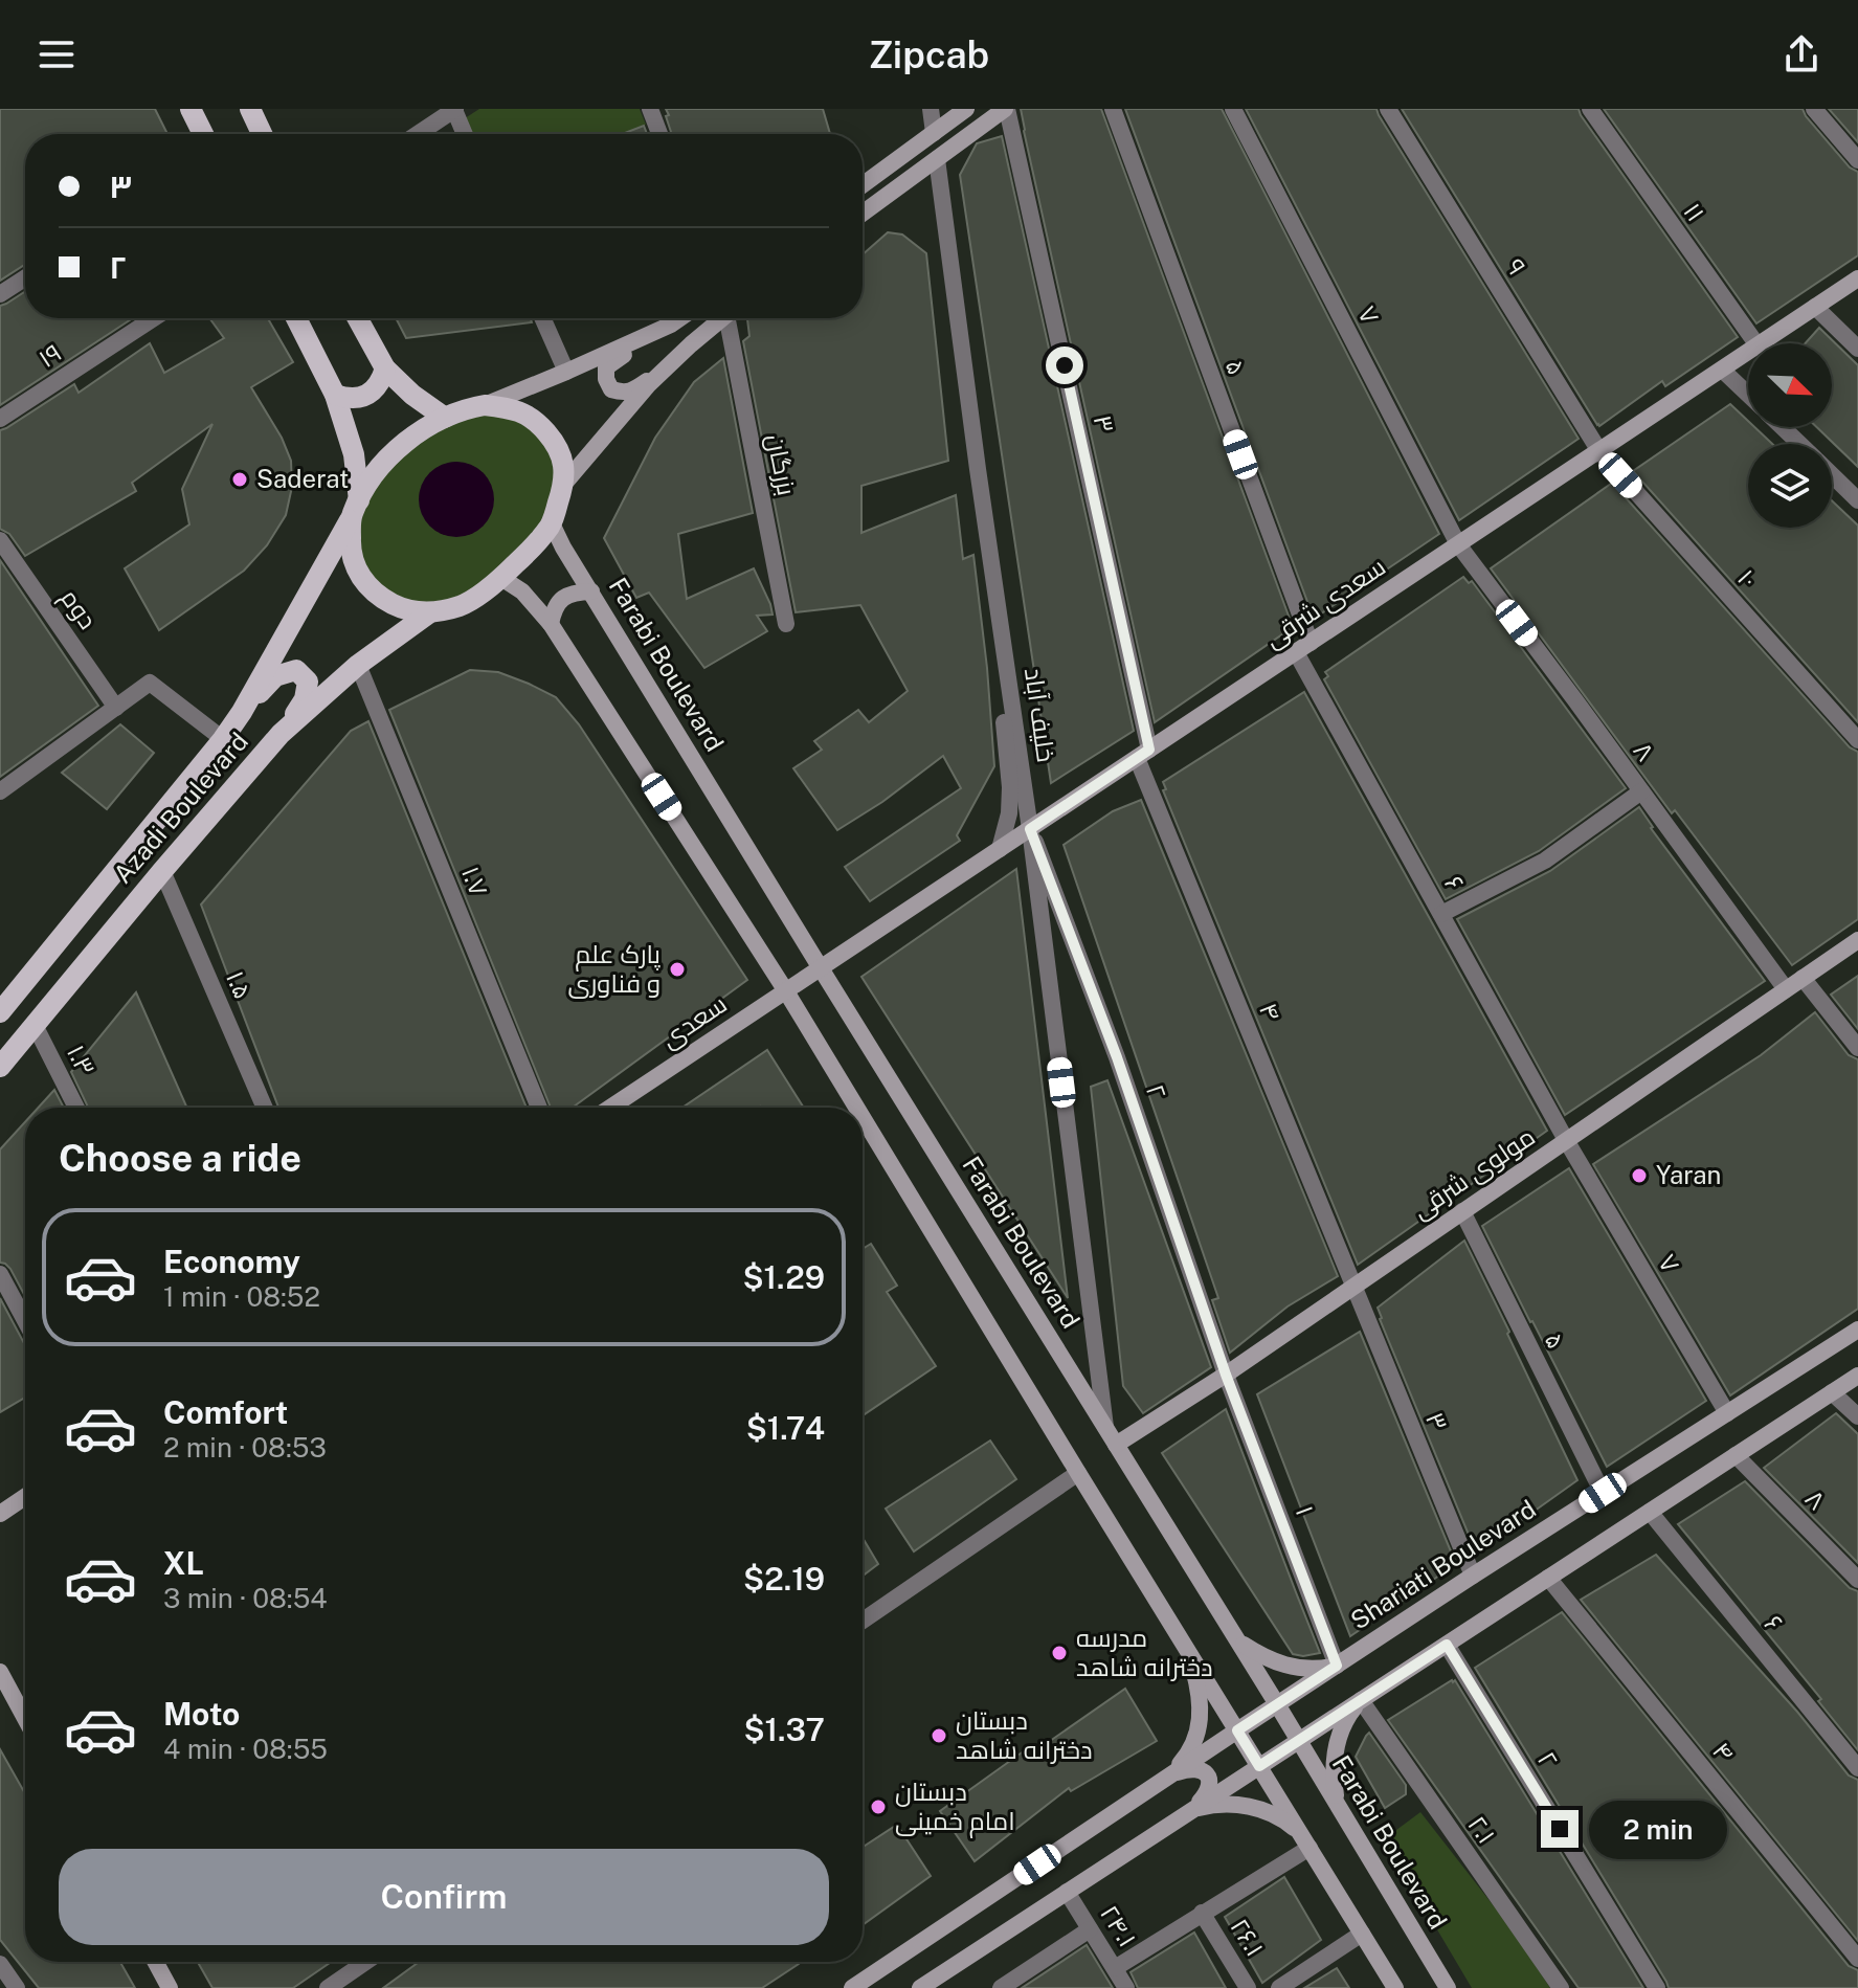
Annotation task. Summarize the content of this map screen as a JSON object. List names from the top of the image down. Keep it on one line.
{"streets":{"main road":["سعدی شرقی","Farabi Boulevard","Azadi Boulevard","سعدی","مولوی شرقی","Shariati Boulevard"],"street":["۱۱","۹","۷","۱۹","۵","۳","بزرگان","۱۰","دوم","خلیف آباد","۸","۱.۷","۶","۱.۵","۴","۱.۳","۲","۱","۲.۱","۲۴.۱","۲۶.۱"]},"crossings":[["۹","۱۰"],["۹","سعدی شرقی"],["۷","سعدی شرقی"],["۷","۸"],["۷","۶"],["۷","مولوی شرقی"],["۷","Shariati Boulevard"],["۵","سعدی شرقی"],["۵","۶"],["۵","مولوی شرقی"],["۵","Shariati Boulevard"],["۳","سعدی شرقی"],["۳","۴"],["۳","مولوی شرقی"],["۳","Shariati Boulevard"],["۱۰","سعدی شرقی"],["سعدی شرقی","Farabi Boulevard"],["سعدی شرقی","خلیف آباد"],["سعدی شرقی","۸"],["سعدی شرقی","۶"],["سعدی شرقی","۴"],["سعدی شرقی","سعدی"],["سعدی شرقی","۲"],["Farabi Boulevard","خلیف آباد"],["Farabi Boulevard","Azadi Boulevard"],["Farabi Boulevard","سعدی"],["Farabi Boulevard","مولوی شرقی"],["Farabi Boulevard","Shariati Boulevard"],["خلیف آباد","۲"],["۸","مولوی شرقی"],["Azadi Boulevard","۱.۷"],["Azadi Boulevard","۱.۵"],["Azadi Boulevard","۱.۳"],["۶","مولوی شرقی"],["۴","مولوی شرقی"],["۲","مولوی شرقی"],["۲","۱"],["مولوی شرقی","۱"],["۱","Shariati Boulevard"]],"places":["Saderat","پارک علم و فناوری","Yaran","مدرسه دخترانه شاهد","دبستان دخترانه شاهد","دبستان امام خمینی"],"north":"bottom right","page":{"header":"Zipcab","banner":["۳","۲"],"heading":"Choose a ride","list":[{"name":"Economy","note":"1 min · 08:52","value":"$1.29"},{"name":"Comfort","note":"2 min · 08:53","value":"$1.74"},{"name":"XL","note":"3 min · 08:54","value":"$2.19"},{"name":"Moto","note":"4 min · 08:55","value":"$1.37"}],"bubble":"2 min","buttons":"Confirm"}}
